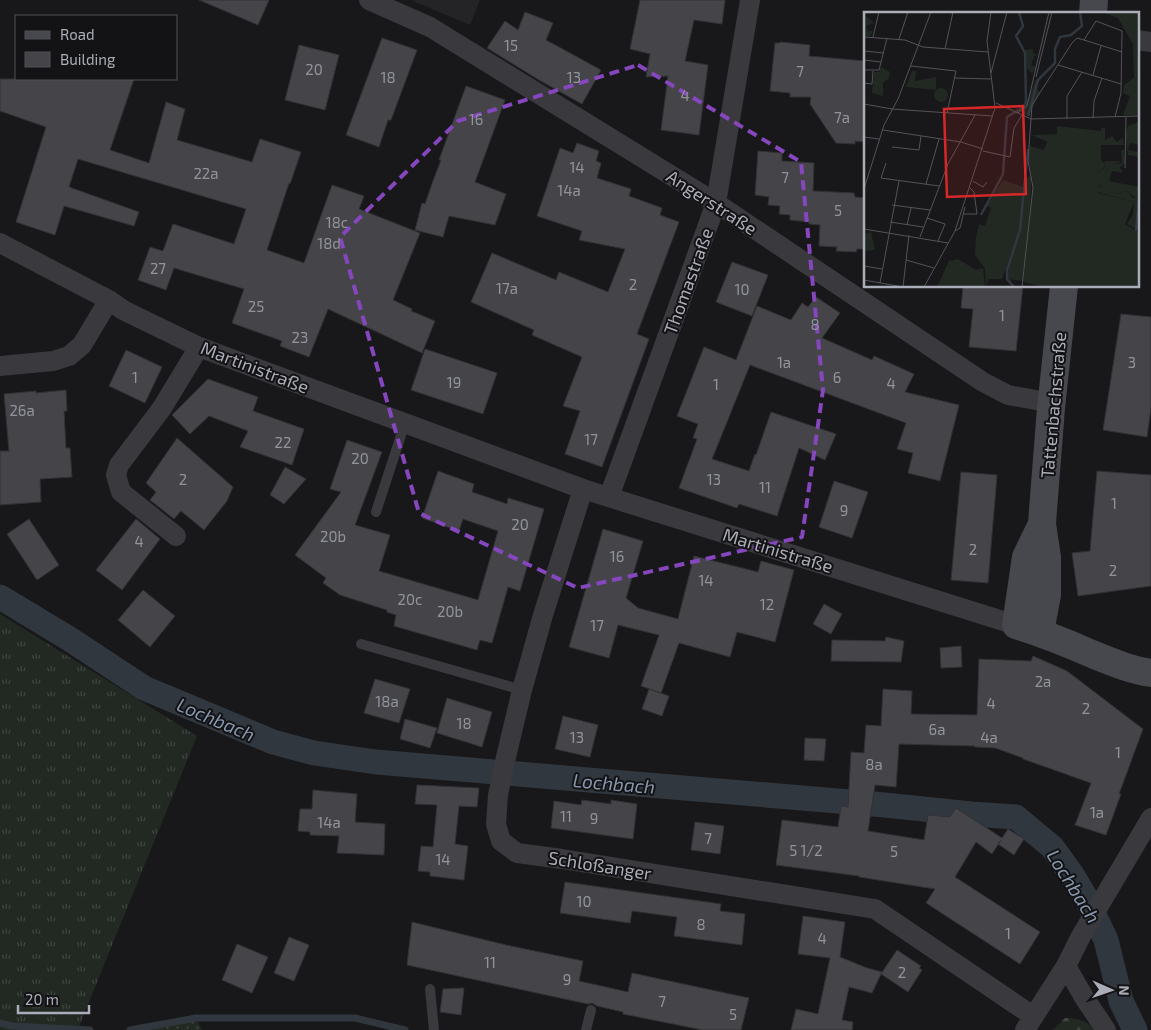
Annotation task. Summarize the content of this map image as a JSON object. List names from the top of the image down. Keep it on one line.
{"streets":{"street":["Angerstraße","Thomastraße","Martinistraße","Tattenbachstraße","Schloßanger"]},"crossings":[["Angerstraße","Thomastraße"],["Angerstraße","Tattenbachstraße"],["Thomastraße","Martinistraße"],["Martinistraße","Tattenbachstraße"],["Martinistraße","Schloßanger"]],"water":["Lochbach"],"house_numbers":["15","20","7","18","13","4","7a","16","14","22a","7","14a","5","18c","18d","27","2","17a","10","25","1","8","23","1a","3","1","6","19","4","1","26a","17","22","20","2","13","11","1","9","20","20b","4","2","16","2","14","20c","12","20b","17","2a","18a","4","2","18","6a","13","4a","1","8a","1a","11","9","14a","7","5 1/2","5","14","10","8","1","4","11","2","9","7","5"],"legend":["Road","Building"],"scale_bar":"20 m","north":"right"}
